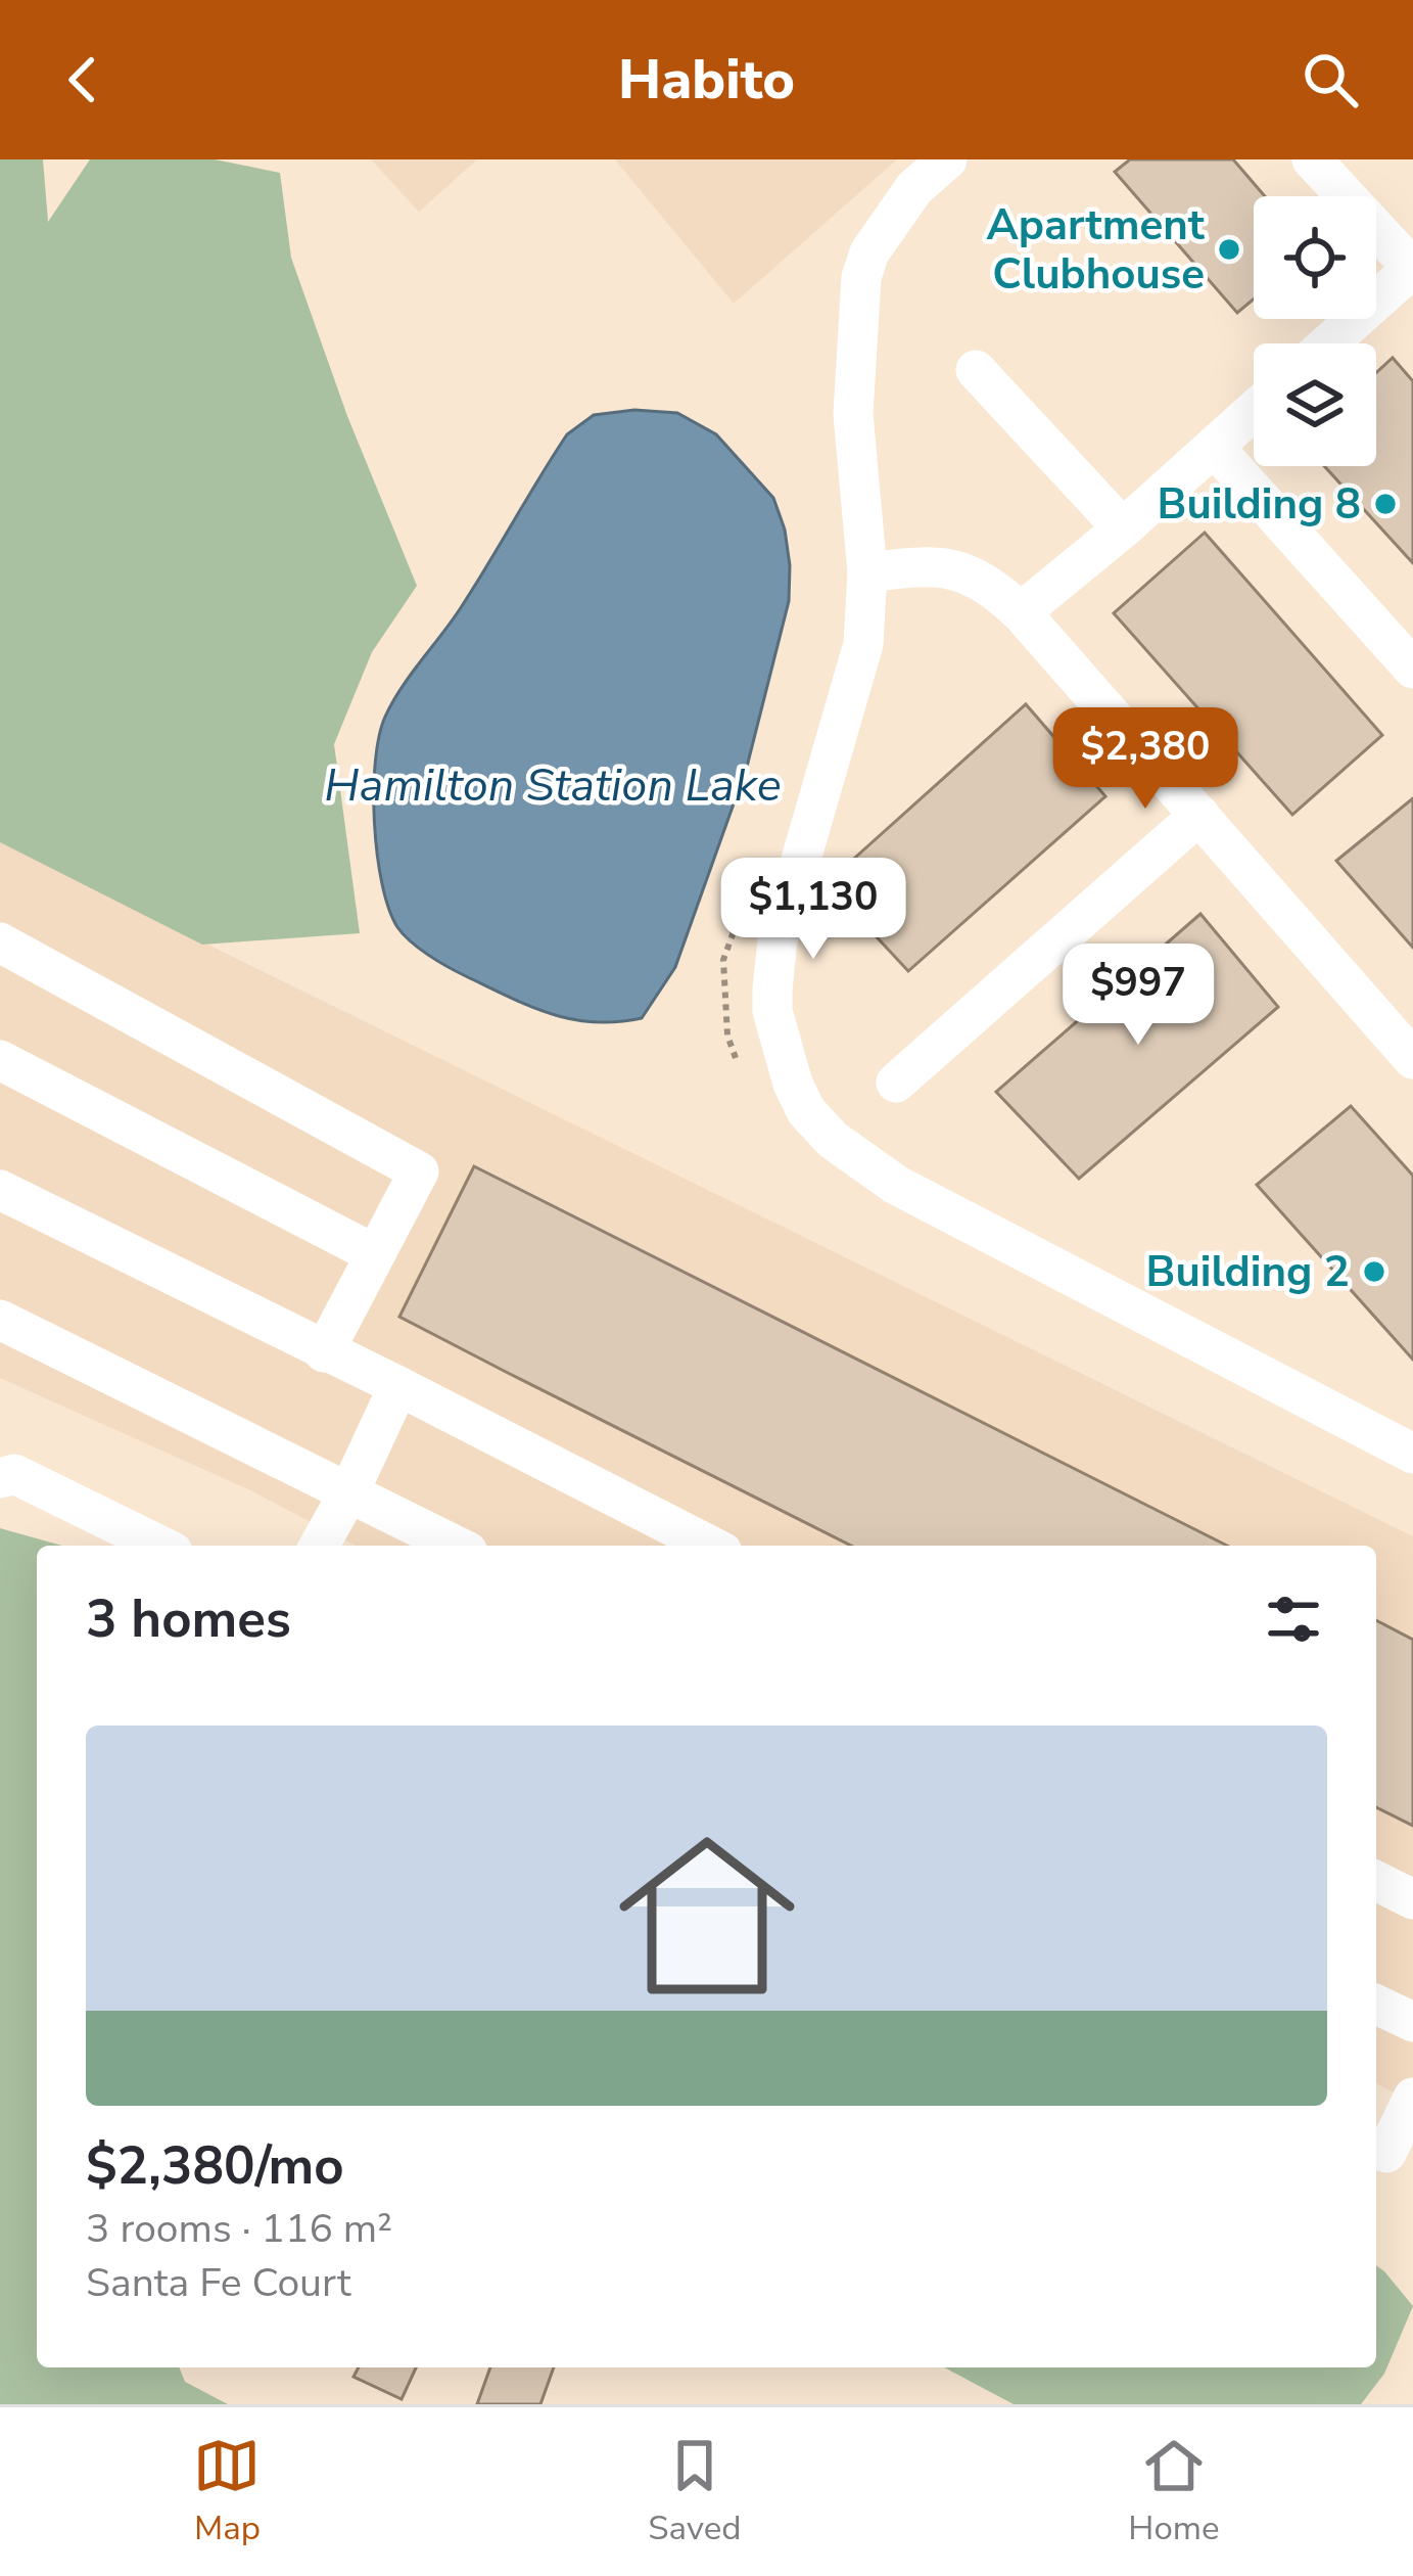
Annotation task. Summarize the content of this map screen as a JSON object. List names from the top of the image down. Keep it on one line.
{"water":["Hamilton Station Lake"],"places":["Apartment Clubhouse","Building 8","Building 2"],"page":{"header":"Habito","price":["$2,380","$1,130","$997"],"heading":"3 homes","list":[{"name":"$2,380/mo","note":"3 rooms · 116 m² · Santa Fe Court"}],"tabs":["Map","Saved","Home"]}}
